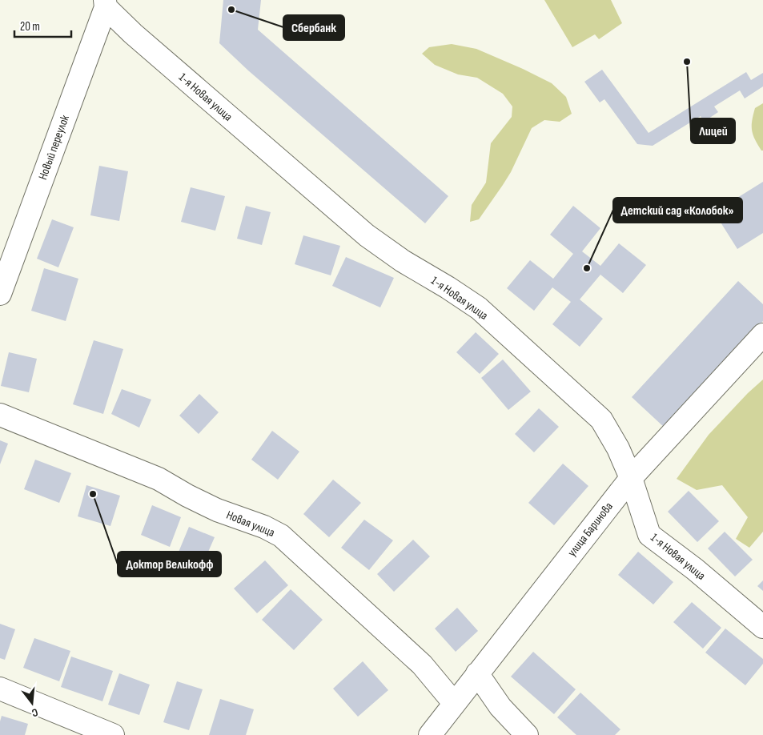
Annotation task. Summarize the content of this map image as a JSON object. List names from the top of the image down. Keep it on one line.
{"streets":{"street":["1-я Новая улица","Новый переулок","Новая улица","улица Баринова"]},"crossings":[["1-я Новая улица","Новый переулок"],["1-я Новая улица","улица Баринова"],["Новая улица","улица Баринова"]],"places":["Сбербанк","Лицей","Детский сад «Колобок»","Доктор Великофф"],"scale_bar":"20 m","north":"bottom"}
